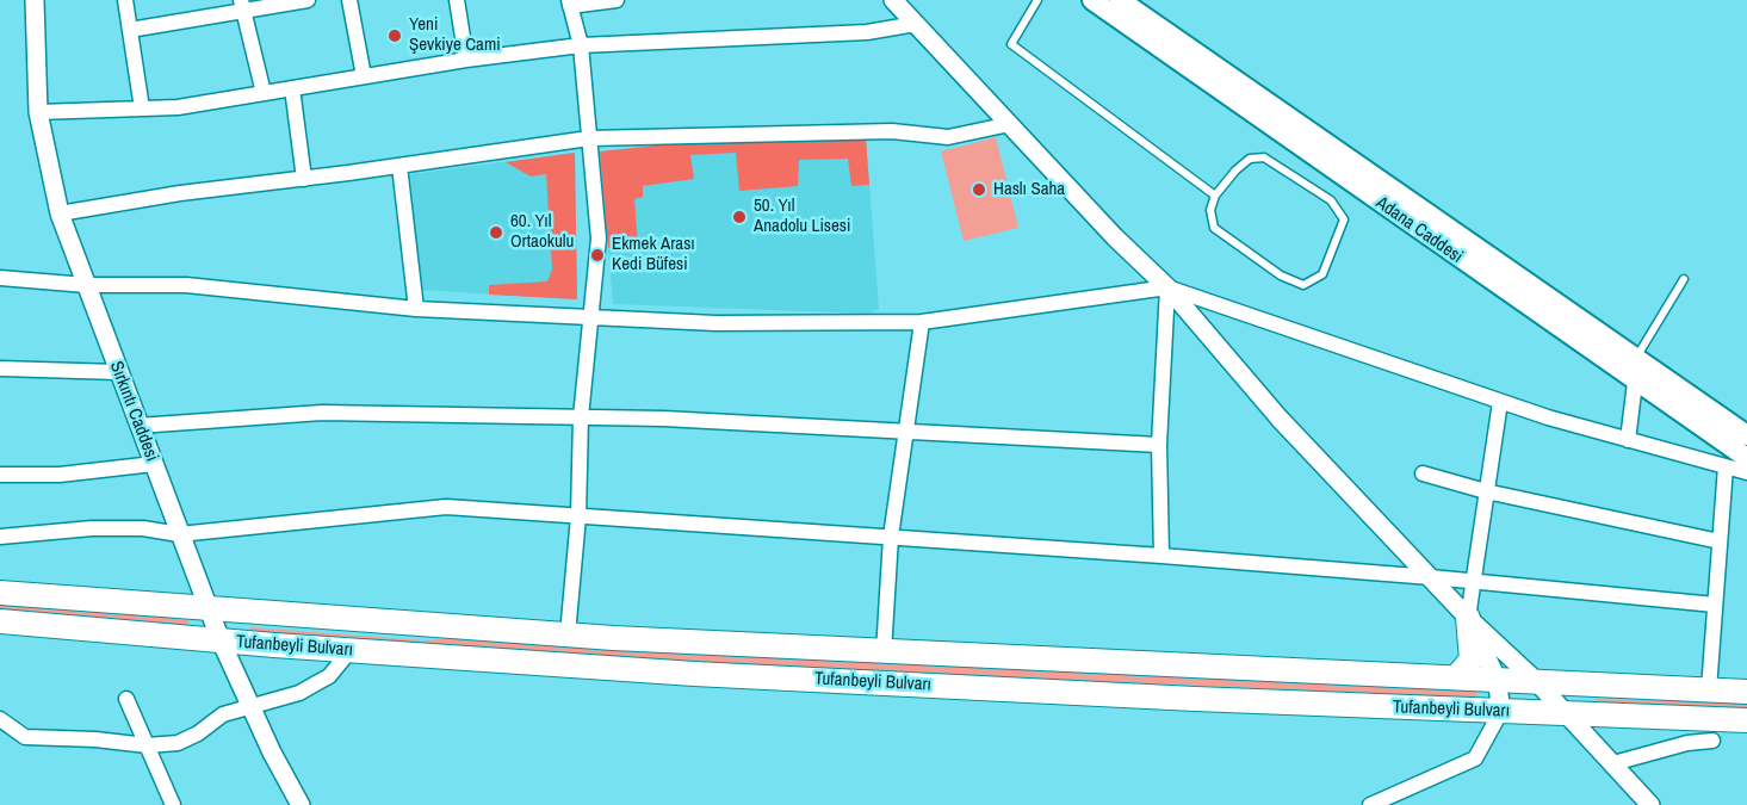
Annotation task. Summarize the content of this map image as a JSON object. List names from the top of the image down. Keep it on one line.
{"streets":{"highway":["Tufanbeyli Bulvarı"],"main road":["Adana Caddesi"],"street":["Sırkıntı Caddesi"]},"crossings":[["Sırkıntı Caddesi","Tufanbeyli Bulvarı"]],"places":["Yeni Şevkiye Cami","Haslı Saha","50. Yıl Anadolu Lisesi","60. Yıl Ortaokulu","Ekmek Arası Kedi Büfesi"]}
